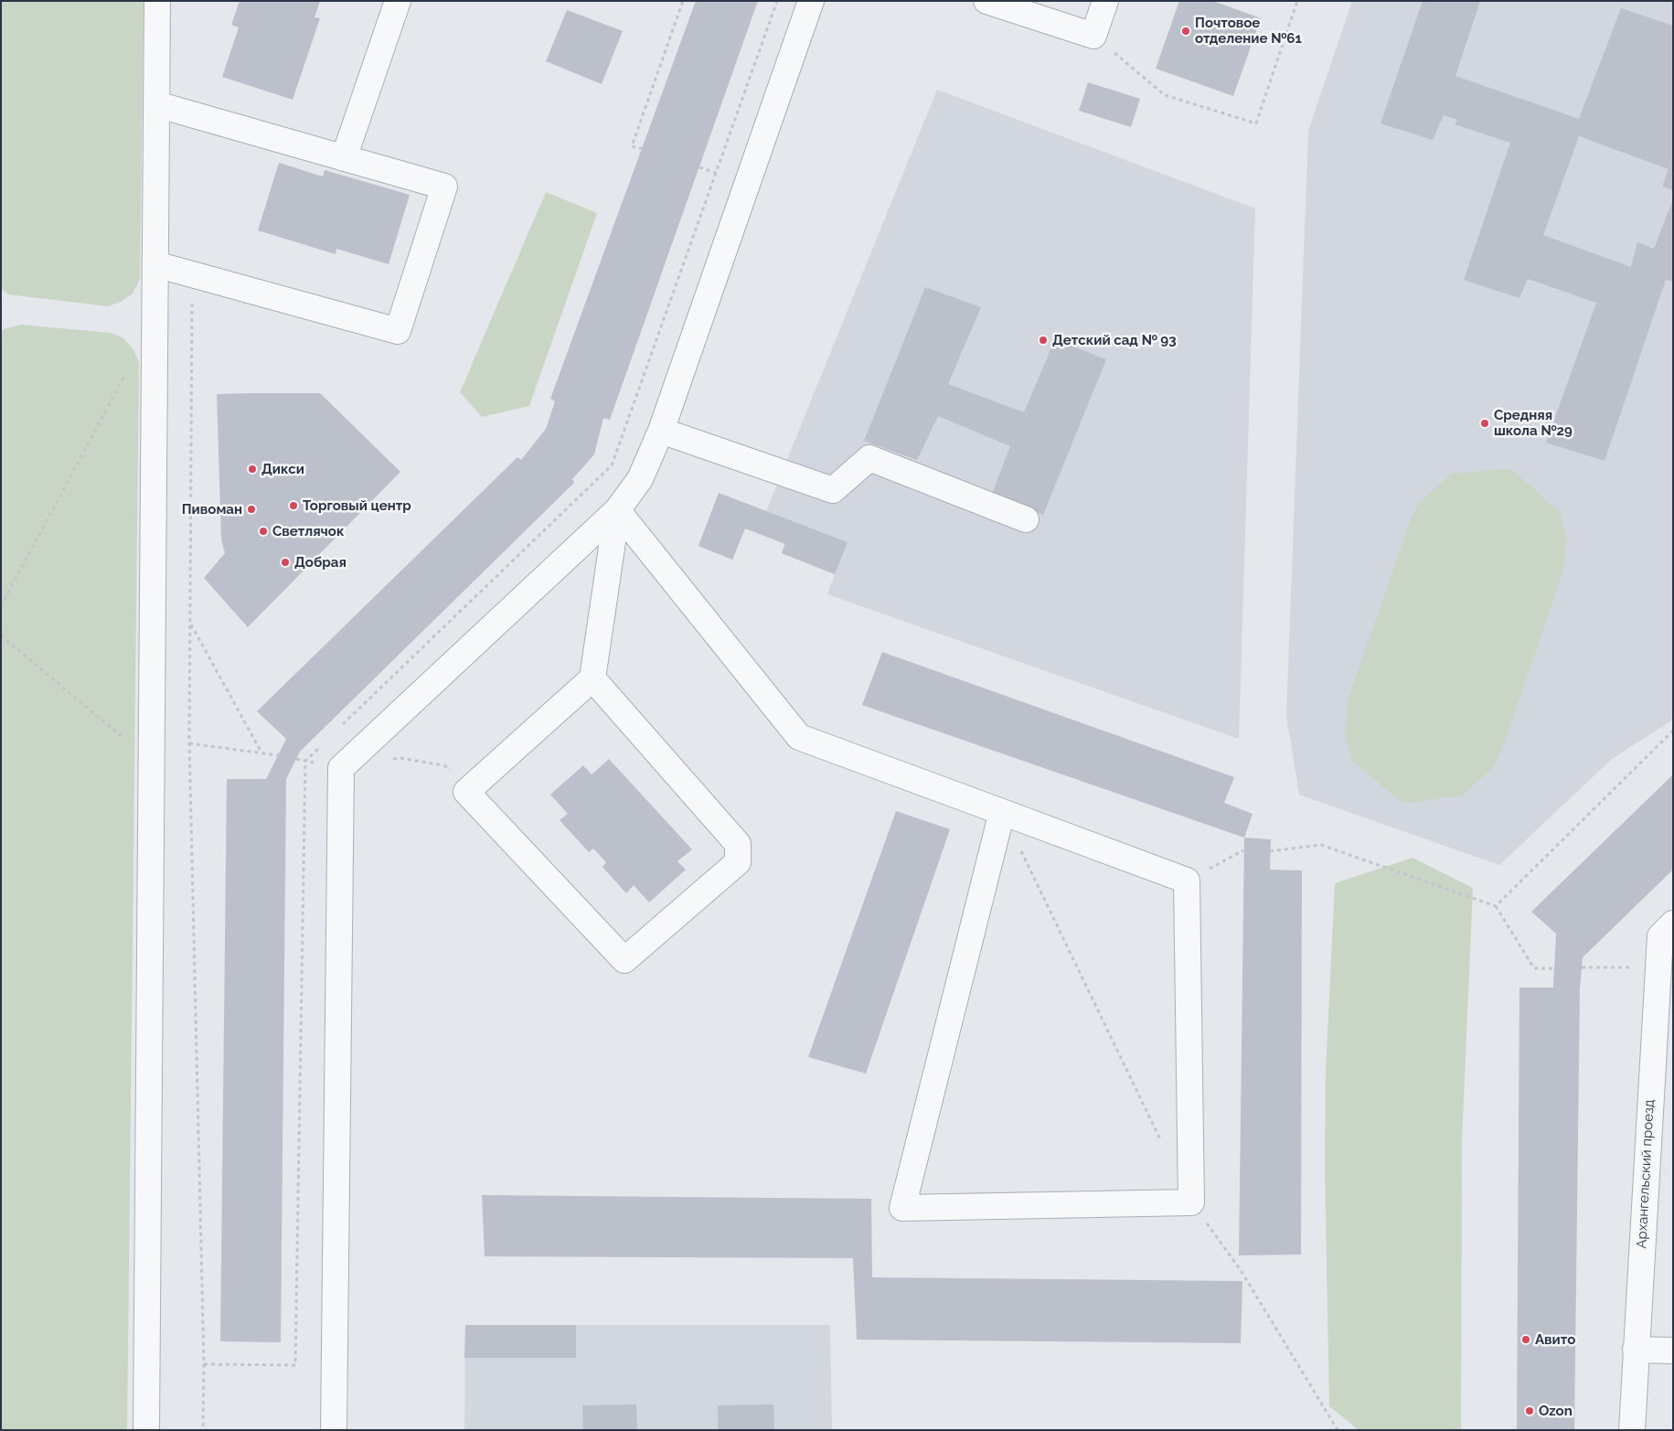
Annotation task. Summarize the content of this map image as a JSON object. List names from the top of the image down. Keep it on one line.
{"streets":{"street":["Архангельский проезд"]},"places":["Почтовое отделение №61","Детский сад № 93","Средняя школа №29","Дикси","Торговый центр","Пивоман","Светлячок","Добрая","Авито","Ozon"]}
